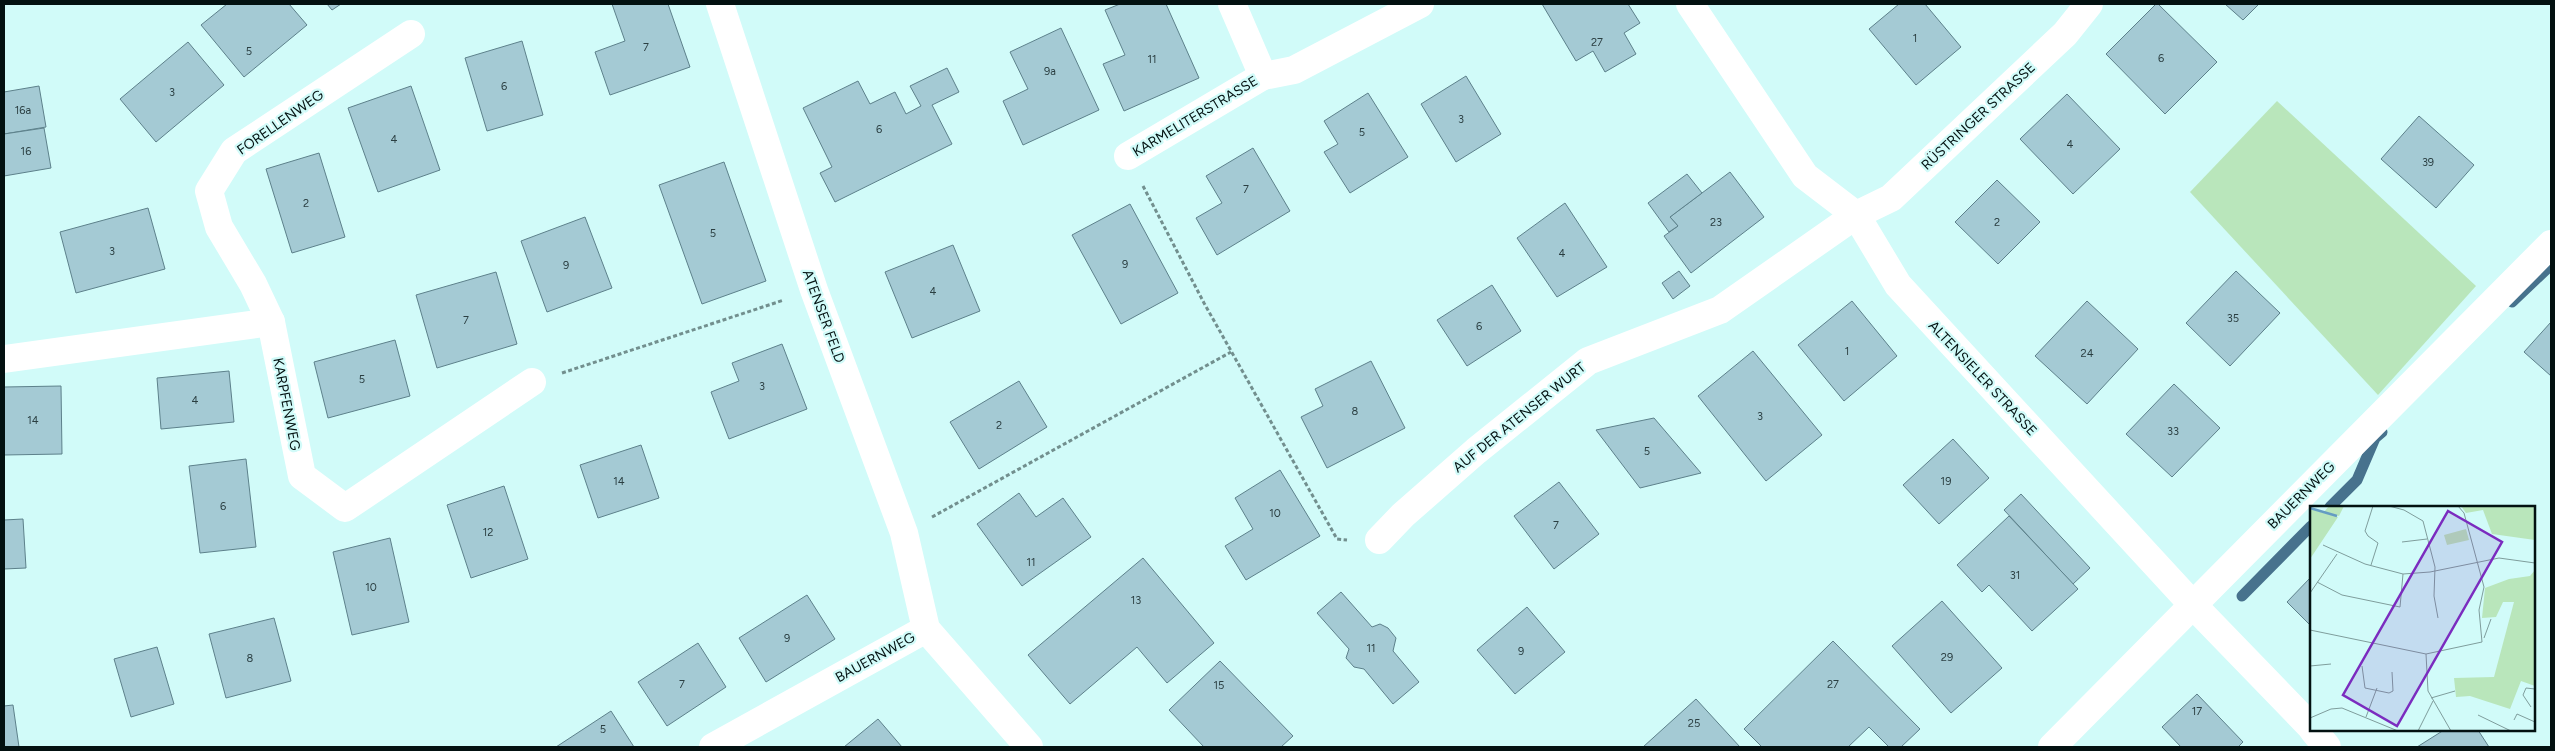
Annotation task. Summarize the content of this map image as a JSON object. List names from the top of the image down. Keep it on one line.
{"streets":{"street":["KARMELITERSTRASSE","RÜSTRINGER STRASSE","FORELLENWEG","ATENSER FELD","ALTENSIELER STRASSE","KARPFENWEG","AUF DER ATENSER WURT","BAUERNWEG"]},"crossings":[["RÜSTRINGER STRASSE","ALTENSIELER STRASSE"],["RÜSTRINGER STRASSE","AUF DER ATENSER WURT"],["FORELLENWEG","KARPFENWEG"],["ATENSER FELD","BAUERNWEG"],["ALTENSIELER STRASSE","AUF DER ATENSER WURT"],["ALTENSIELER STRASSE","BAUERNWEG"]],"house_numbers":["1","27","7","5","6","11","9a","6","3","16a","3","6","5","4","4","16","39","7","2","23","2","5","3","4","9","9","4","35","7","6","1","24","5","3","4","8","3","14","2","33","5","14","19","6","10","7","12","11","31","10","13","9","11","9","29","8","7","27","15","17","25","5"]}
